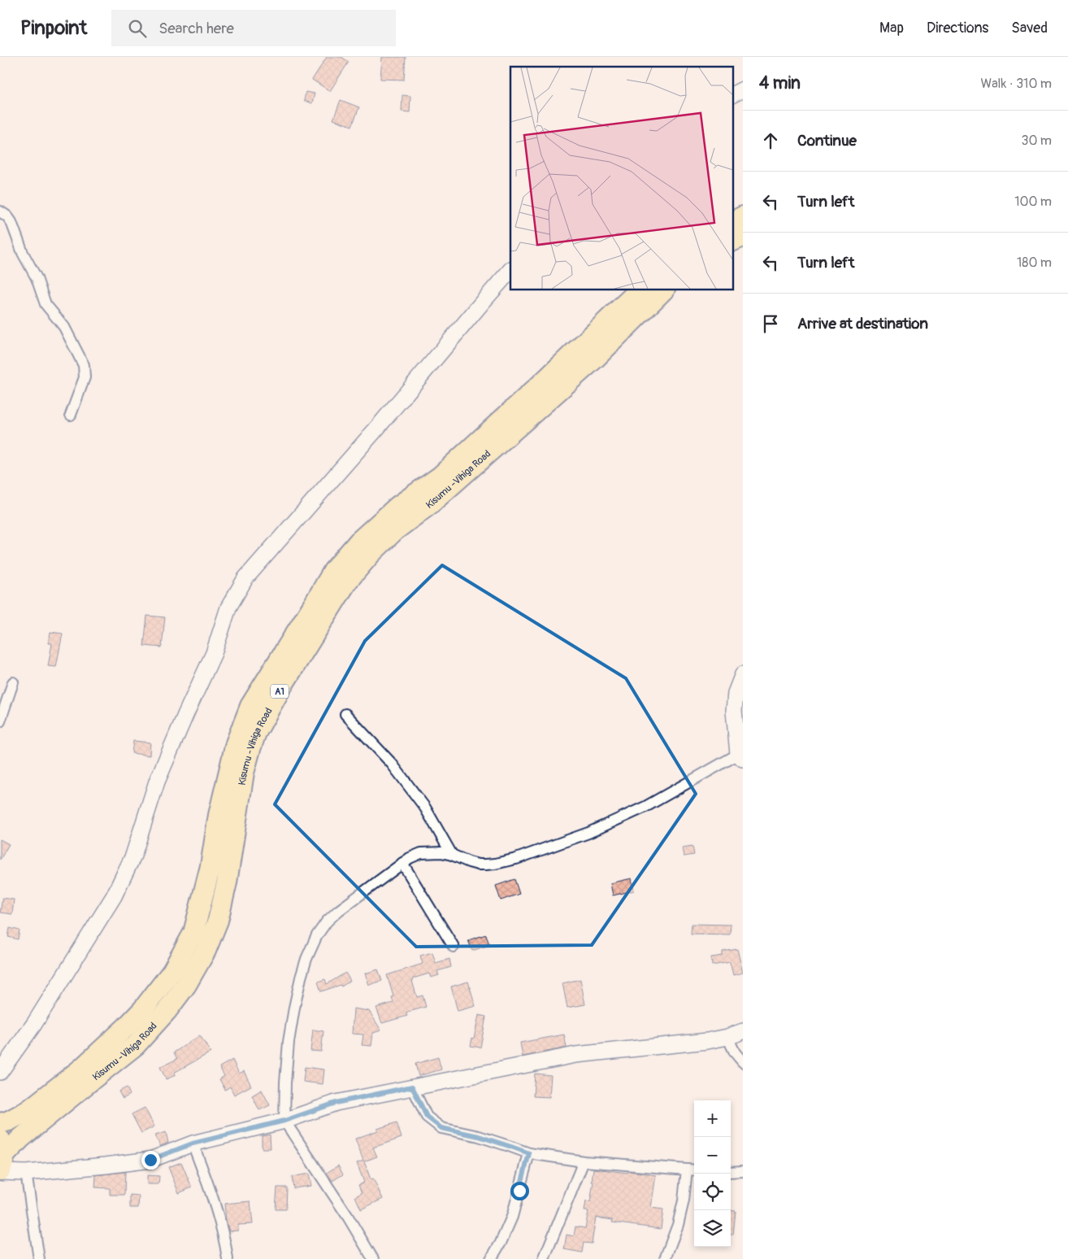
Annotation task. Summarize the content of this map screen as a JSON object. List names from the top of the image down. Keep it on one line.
{"streets":{"highway":["Kisumu -Vihiga Road","A1"]},"page":{"header":"Pinpoint","search":"Search here","nav":["Map","Directions","Saved"],"heading":["4 min","Walk · 310 m"],"list":[["Continue","30 m"],["Turn left","100 m"],["Turn left","180 m"],"Arrive at destination"],"map_buttons":["+","−"]}}
